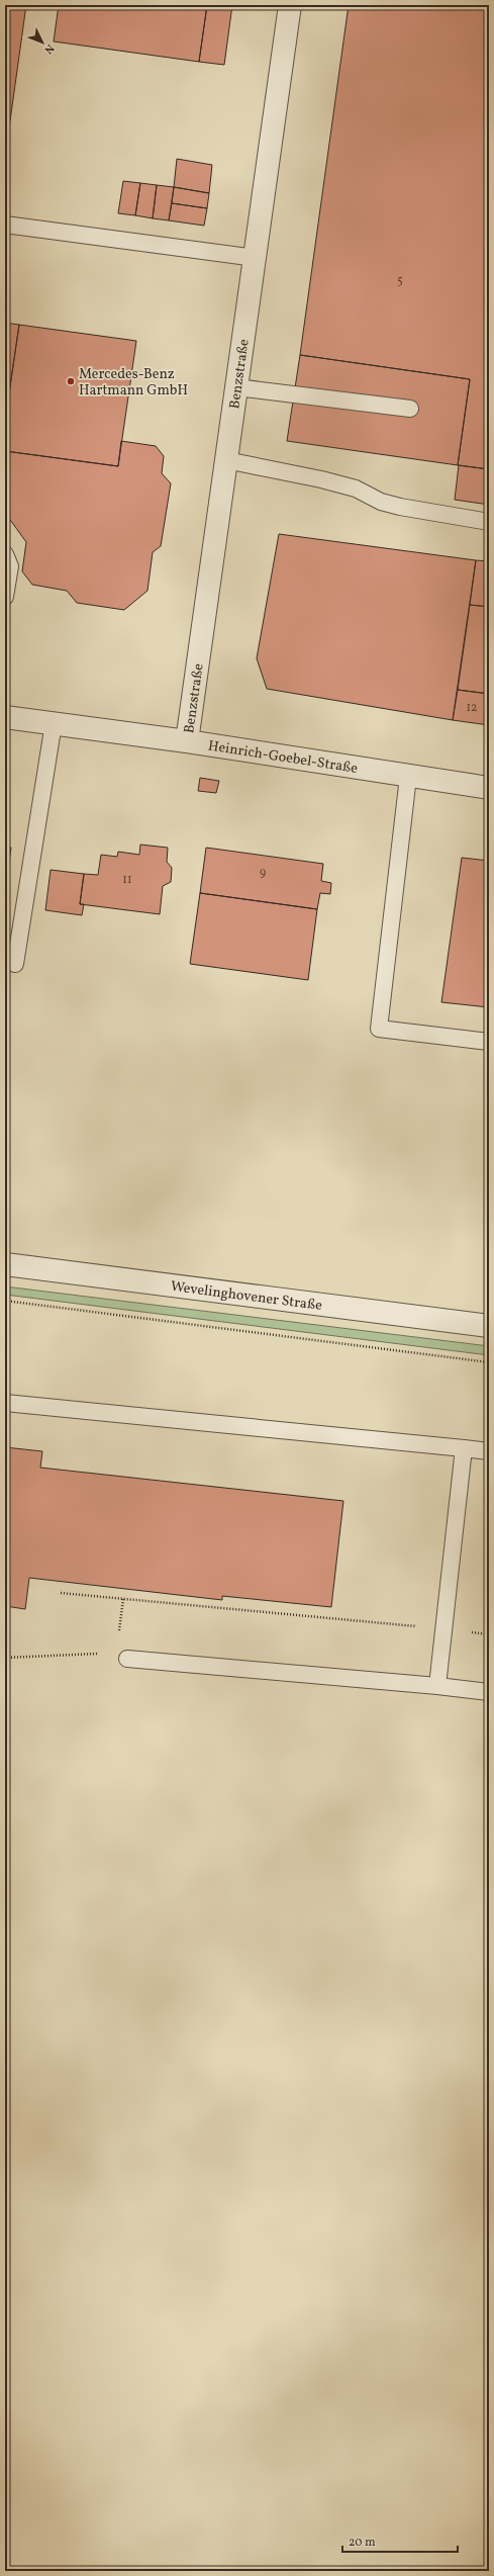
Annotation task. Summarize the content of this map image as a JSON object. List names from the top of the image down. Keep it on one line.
{"streets":{"street":["Benzstraße","Heinrich-Goebel-Straße","Wevelinghovener Straße"]},"crossings":[["Benzstraße","Heinrich-Goebel-Straße"]],"places":["Mercedes-Benz Hartmann GmbH"],"house_numbers":["5","12","9","11"],"scale_bar":"20 m","north":"bottom right"}
